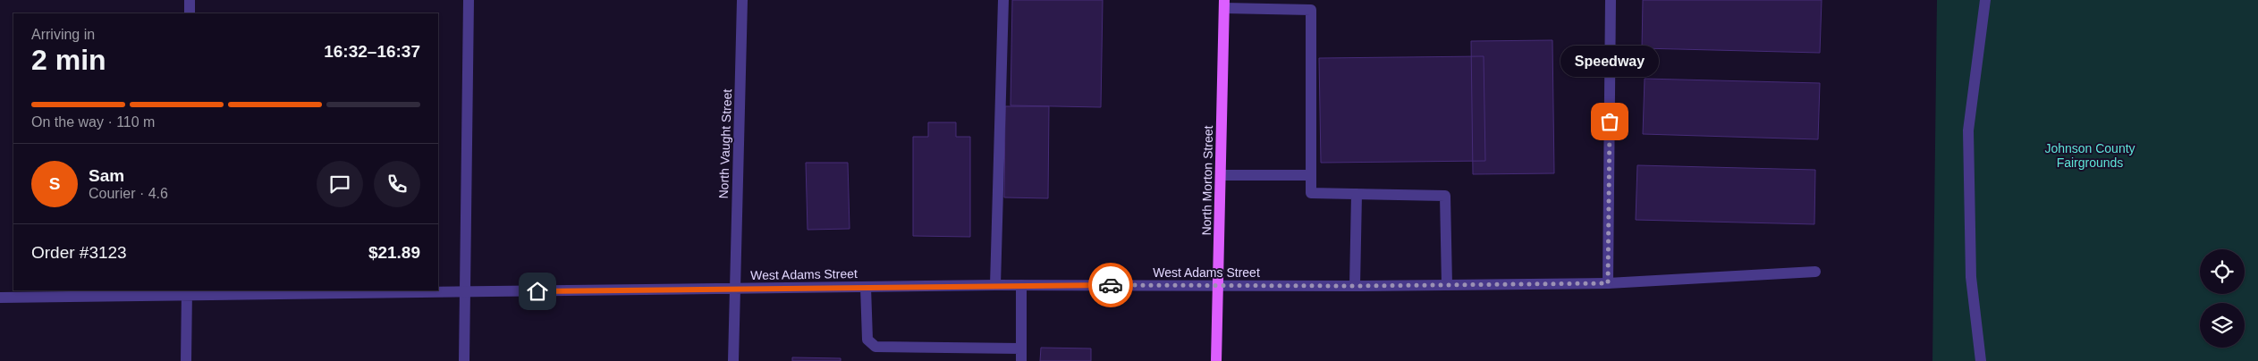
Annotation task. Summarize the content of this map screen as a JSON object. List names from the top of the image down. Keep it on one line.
{"streets":{"main road":["North Morton Street"],"street":["North Vaught Street","West Adams Street"]},"crossings":[["North Vaught Street","West Adams Street"],["North Morton Street","West Adams Street"]],"parks":["Johnson County Fairgrounds"],"places":["Speedway"],"page":{"heading":["2 min","Arriving in","16:32–16:37"],"panel":["Sam","Courier · 4.6","Order #3123","$21.89"],"bubble":"Speedway","bar":"On the way · 110 m","round":"S"}}
